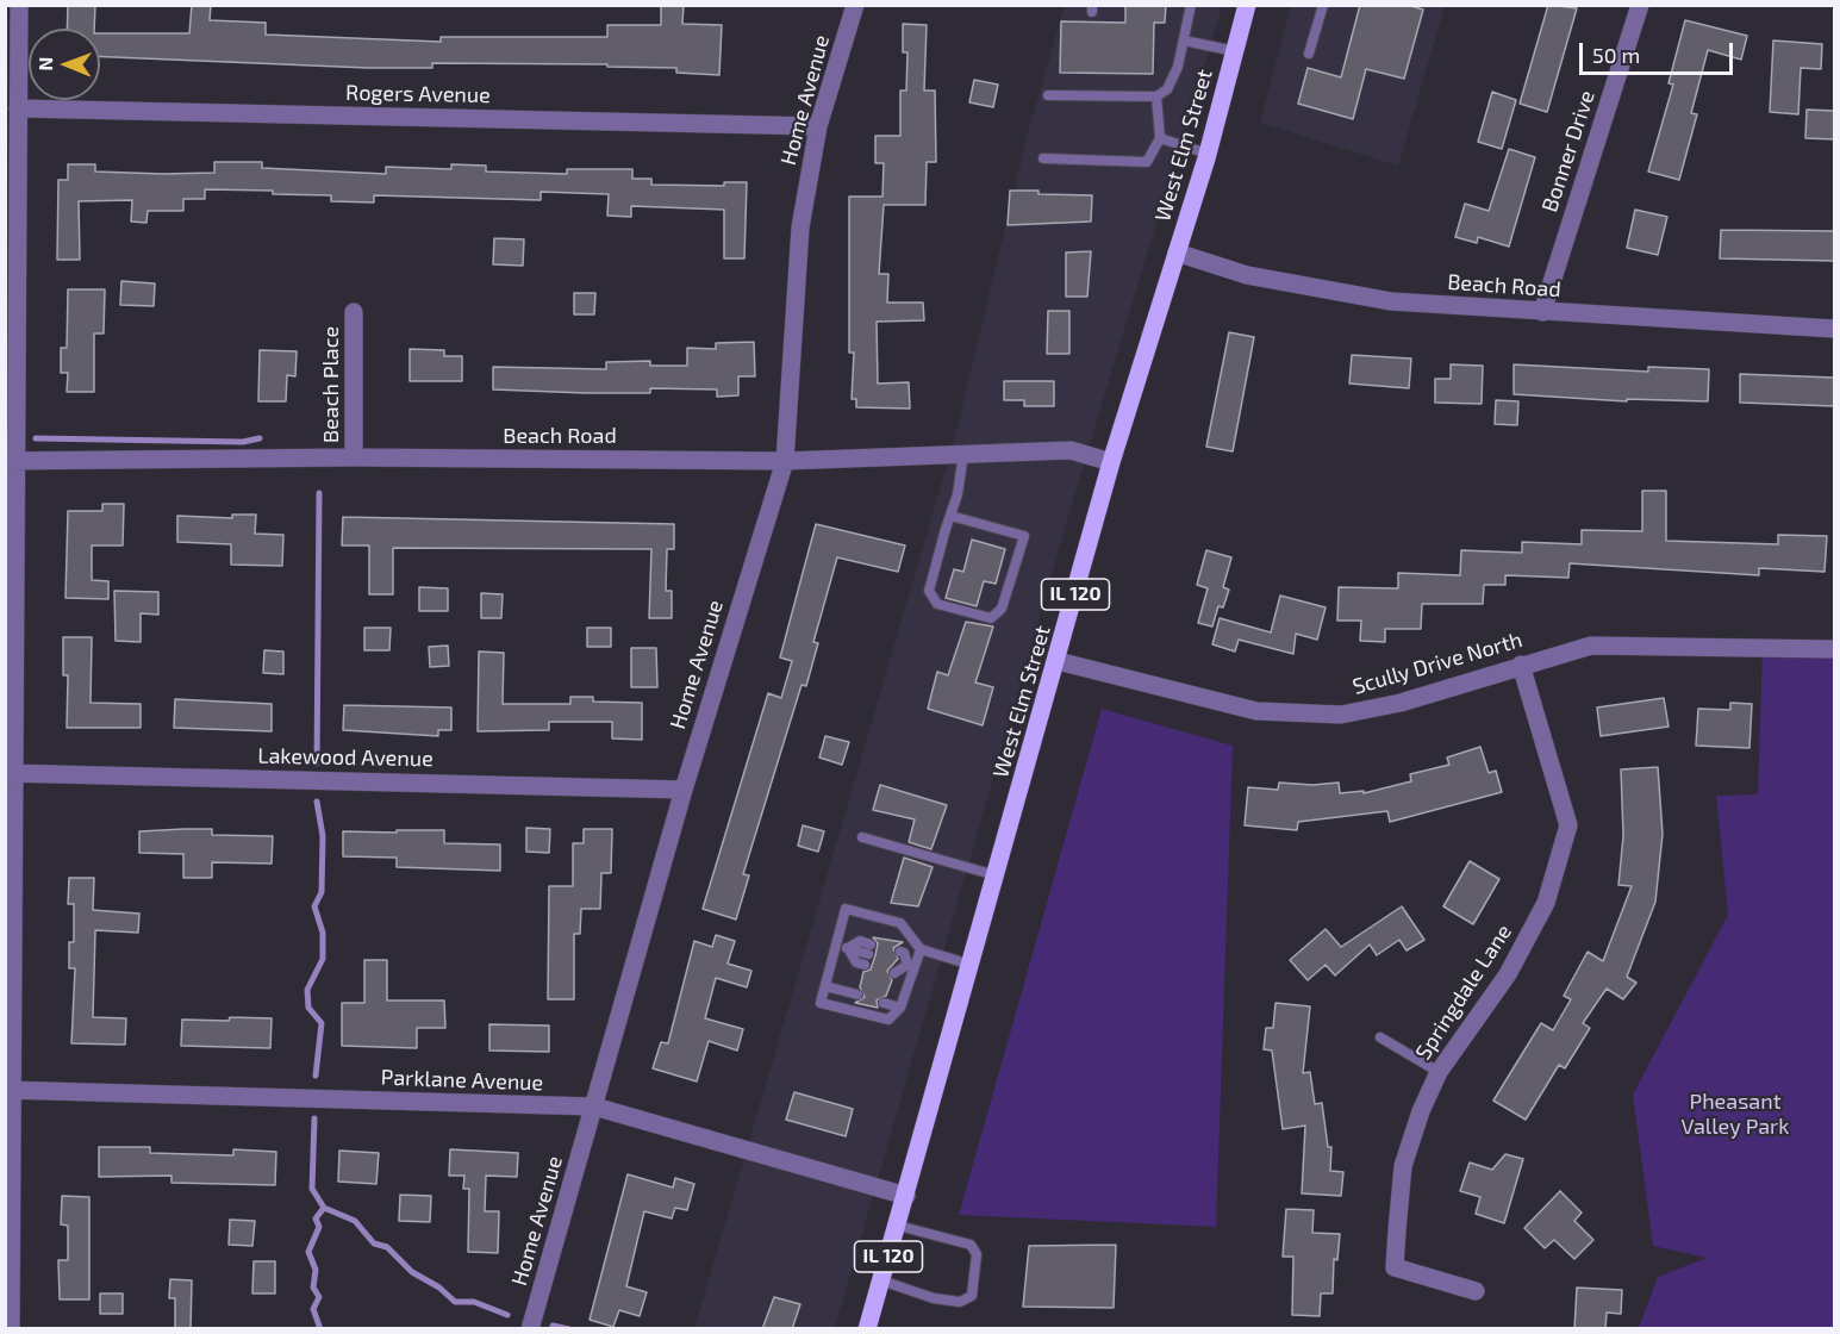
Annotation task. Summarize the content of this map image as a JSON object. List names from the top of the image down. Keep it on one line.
{"streets":{"main road":["West Elm Street","IL 120"],"street":["Rogers Avenue","Home Avenue","Bonner Drive","Beach Road","Beach Place","Scully Drive North","Lakewood Avenue","Springdale Lane","Parklane Avenue"]},"crossings":[["Rogers Avenue","Home Avenue"],["Home Avenue","Beach Road"],["Home Avenue","Lakewood Avenue"],["Home Avenue","Parklane Avenue"],["West Elm Street","Beach Road"],["West Elm Street","Scully Drive North"],["West Elm Street","Parklane Avenue"],["Bonner Drive","Beach Road"],["Beach Road","Beach Place"],["Scully Drive North","Springdale Lane"]],"parks":["Pheasant Valley Park"],"scale_bar":"50 m","north":"left"}
